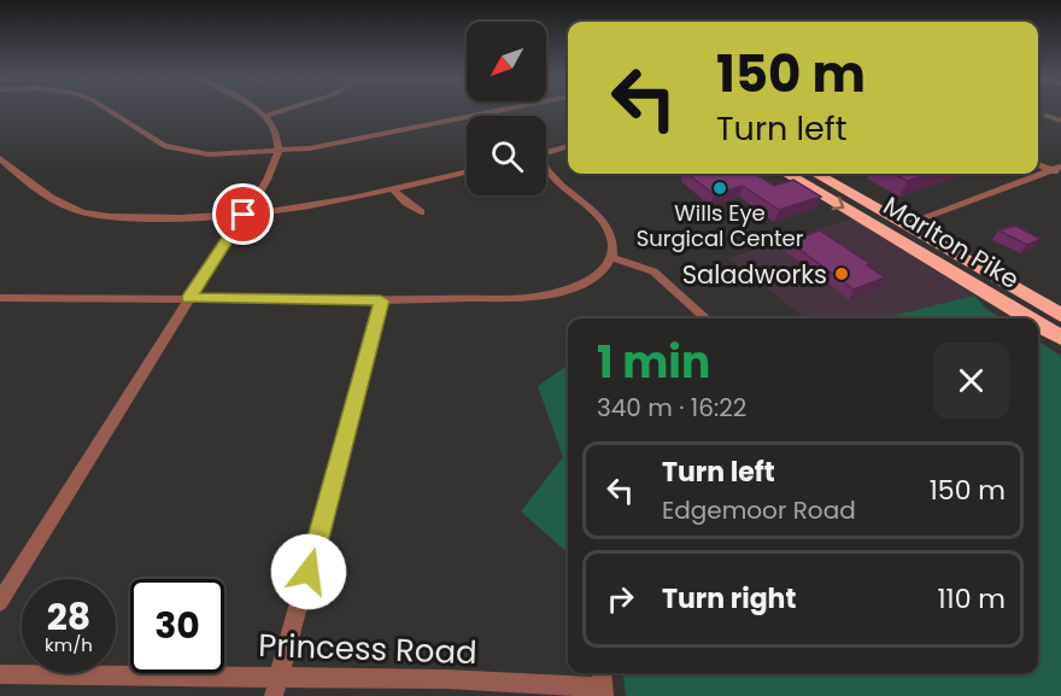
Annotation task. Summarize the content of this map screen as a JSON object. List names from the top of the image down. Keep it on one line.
{"streets":{"highway":["Marlton Pike"],"street":["Princess Road"]},"places":["Wills Eye Surgical Center","Saladworks"],"north":"bottom left","page":{"turn":["150 m","Turn left"],"heading":["1 min","340 m · 16:22"],"list":[{"name":"Turn left","note":"Edgemoor Road","value":"150 m"},{"name":"Turn right","value":"110 m"}],"speed":"28 km/h","limit":"30"}}
